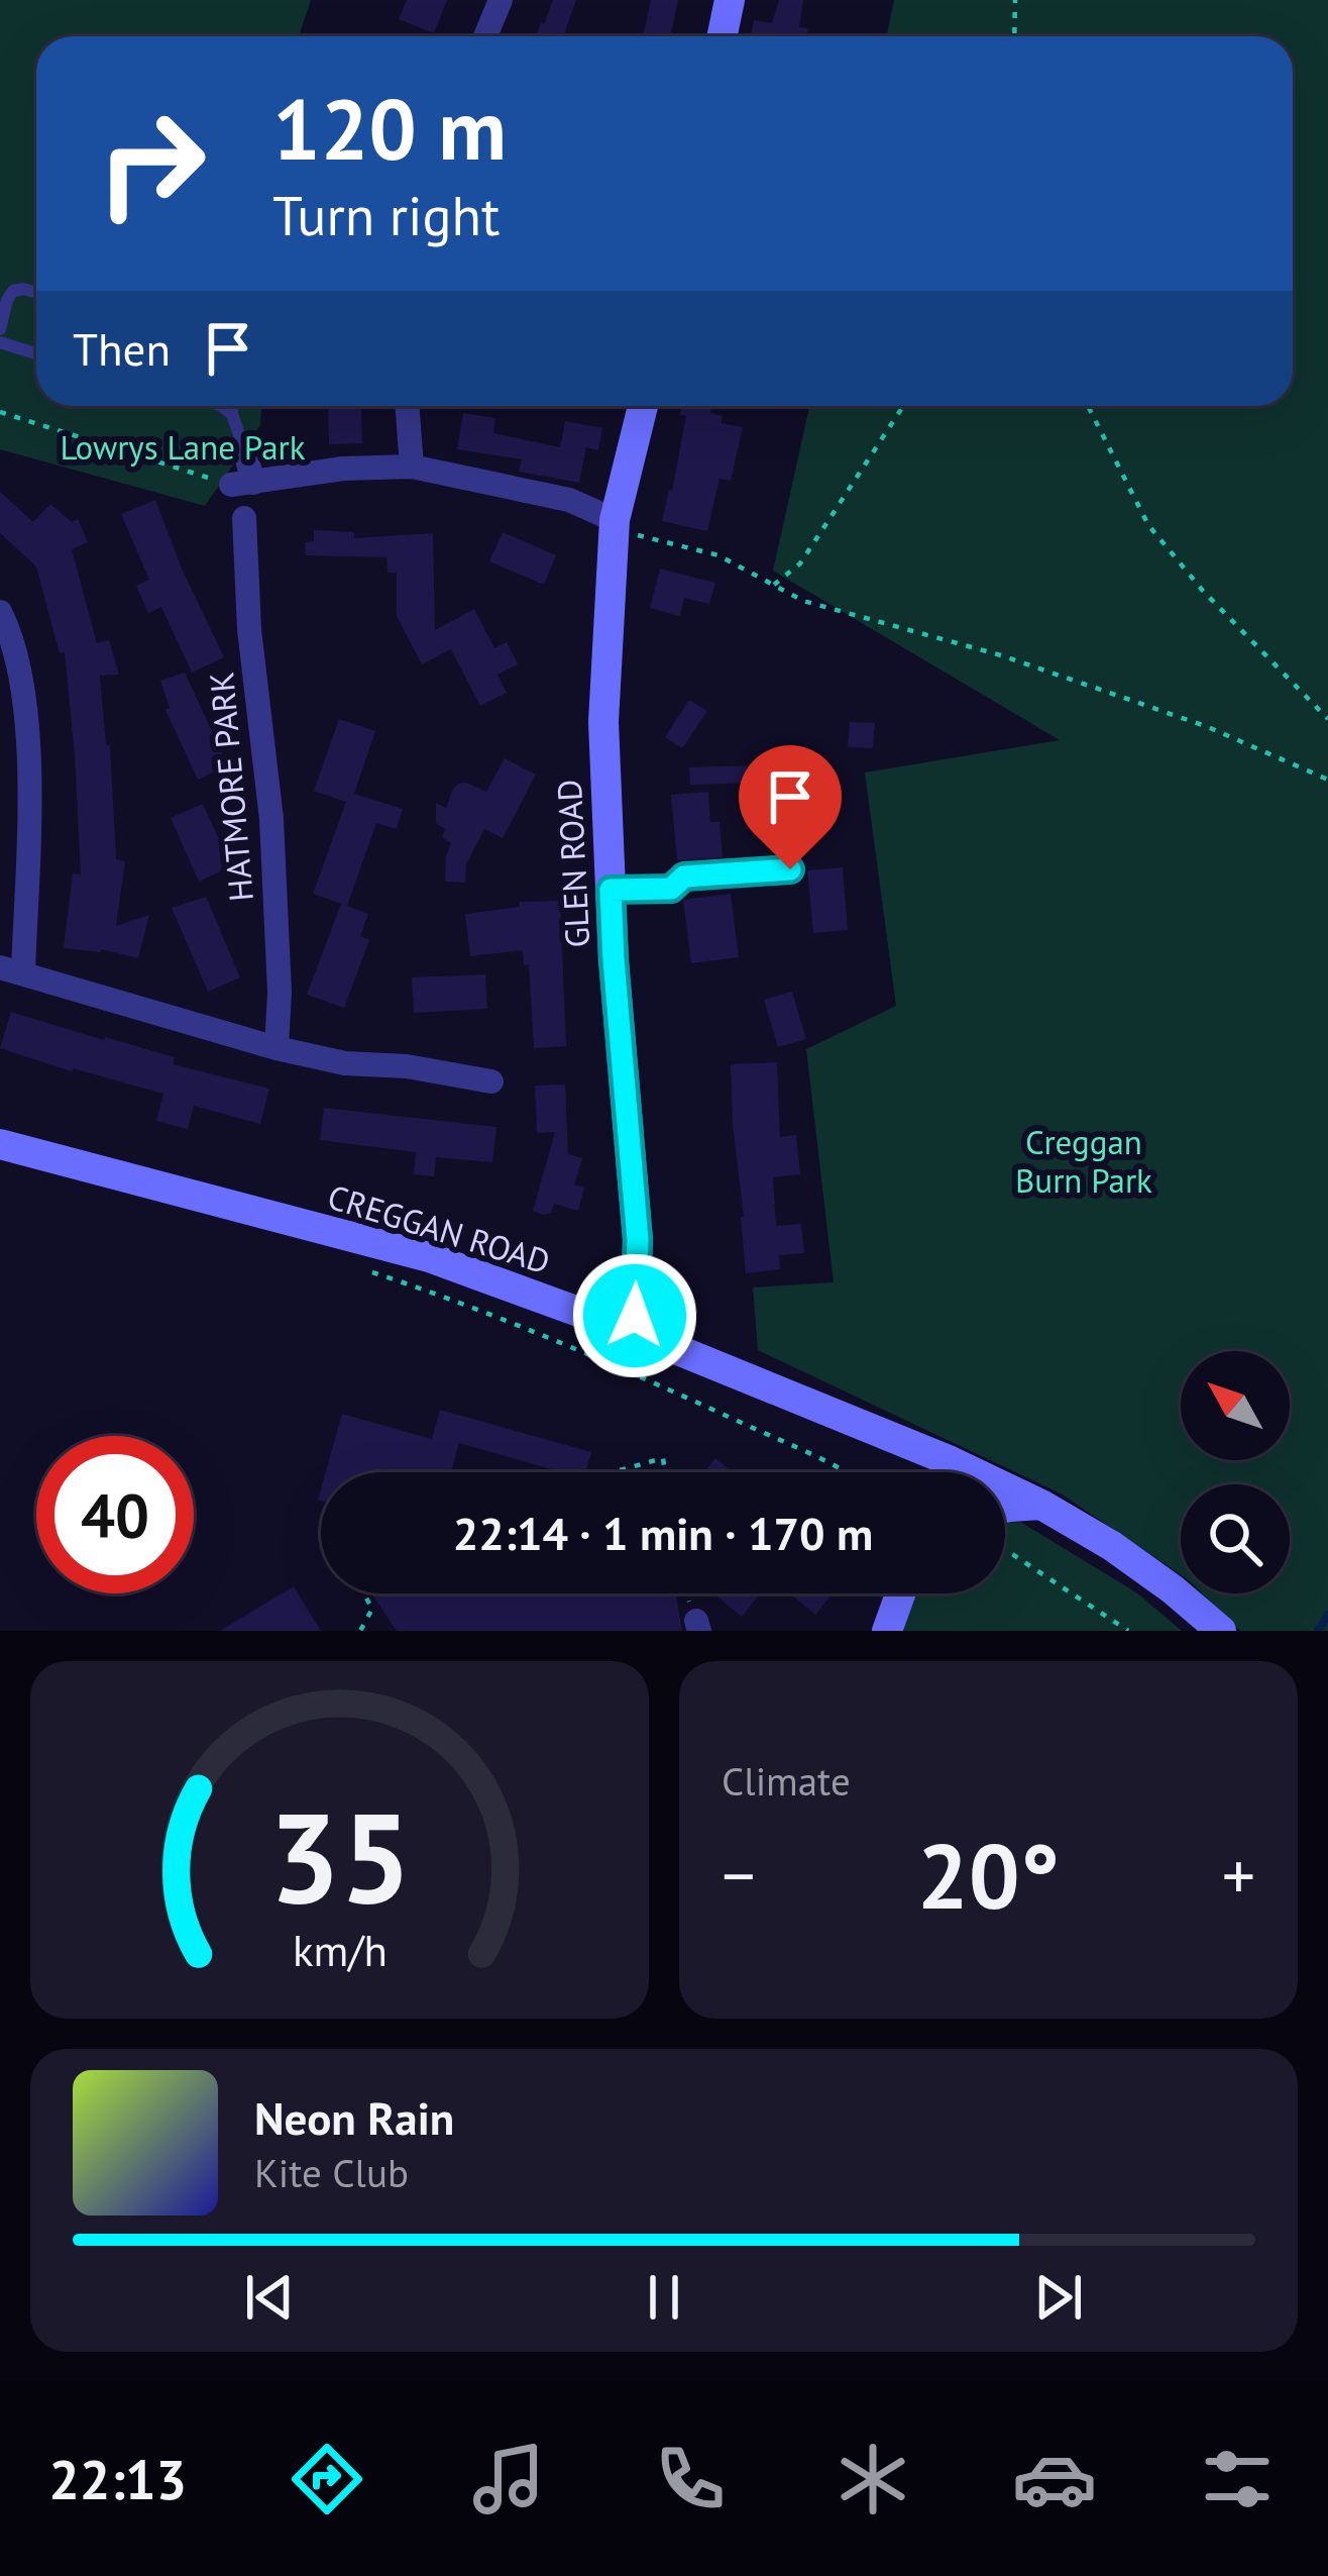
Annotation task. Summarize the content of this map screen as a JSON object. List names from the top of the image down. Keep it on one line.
{"streets":{"main road":["GLEN ROAD","CREGGAN ROAD"],"street":["HATMORE PARK"]},"crossings":[["GLEN ROAD","CREGGAN ROAD"]],"parks":["Lowrys Lane Park","Creggan Burn Park"],"north":"top left","page":{"turn":["120 m","Turn right"],"then":"Then","limit":"40","trip":"22:14 · 1 min · 170 m","tile":"Climate","heat":["−","20°","+"],"song":["Neon Rain","Kite Club"],"tabs":"22:13","gauge":["35","km/h"]}}
